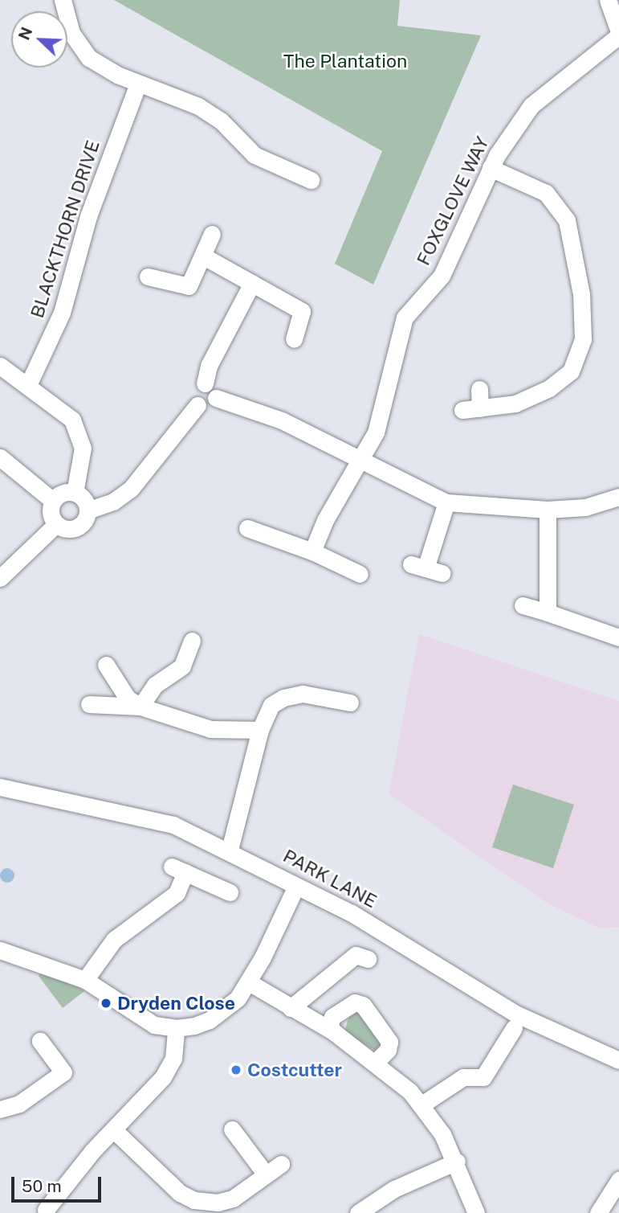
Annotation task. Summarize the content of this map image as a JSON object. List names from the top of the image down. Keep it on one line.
{"streets":{"street":["FOXGLOVE WAY","BLACKTHORN DRIVE","PARK LANE"]},"parks":["The Plantation"],"places":["Dryden Close","Costcutter"],"scale_bar":"50 m","north":"top left"}
